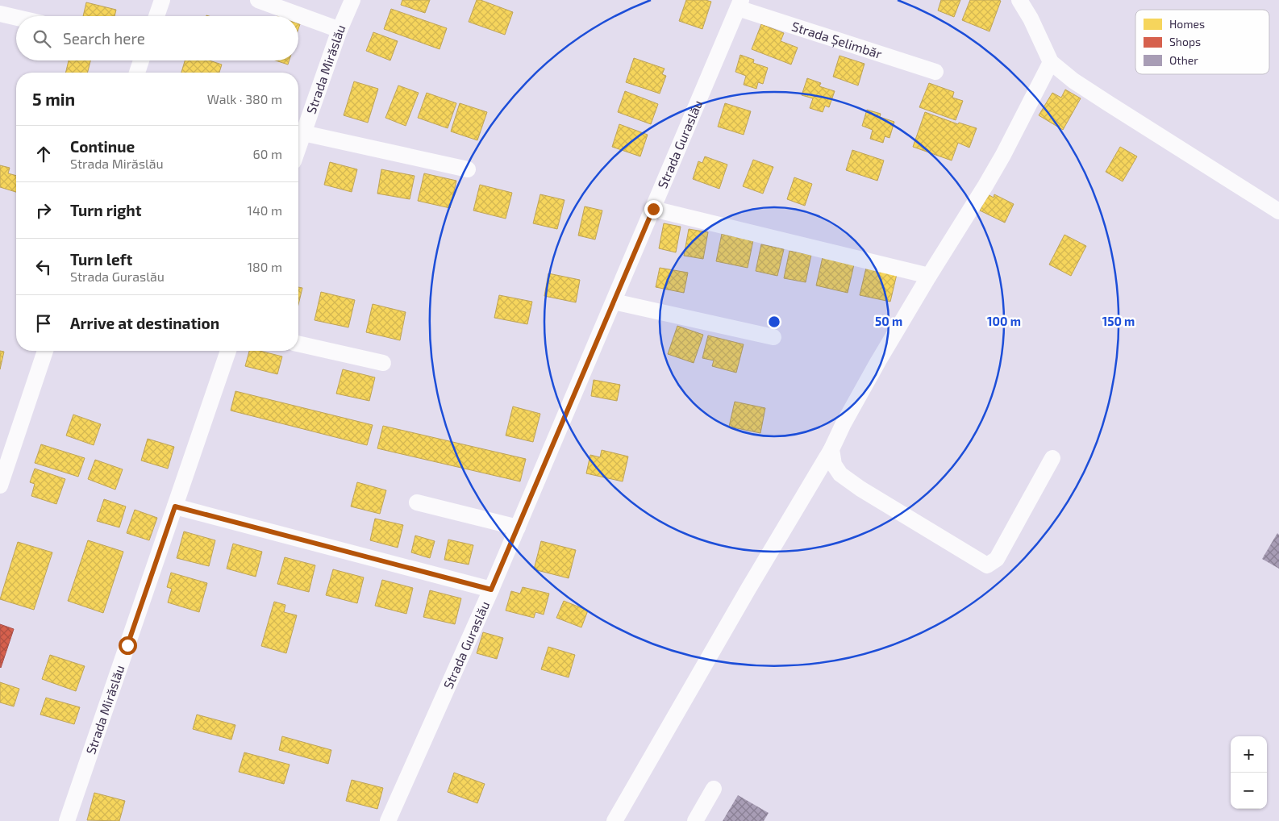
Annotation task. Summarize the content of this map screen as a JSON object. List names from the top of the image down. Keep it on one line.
{"streets":{"street":["Strada Șelimbăr","Strada Mirăslău","Strada Guraslău"]},"crossings":[["Strada Șelimbăr","Strada Guraslău"]],"legend":["Homes","Shops","Other"],"page":{"search":"Search here","heading":["5 min","Walk · 380 m"],"list":[["Continue","Strada Mirăslău","60 m"],["Turn right","140 m"],["Turn left","Strada Guraslău","180 m"],"Arrive at destination"],"map_buttons":["+","−"]},"rings":["50 m","100 m","150 m"]}
